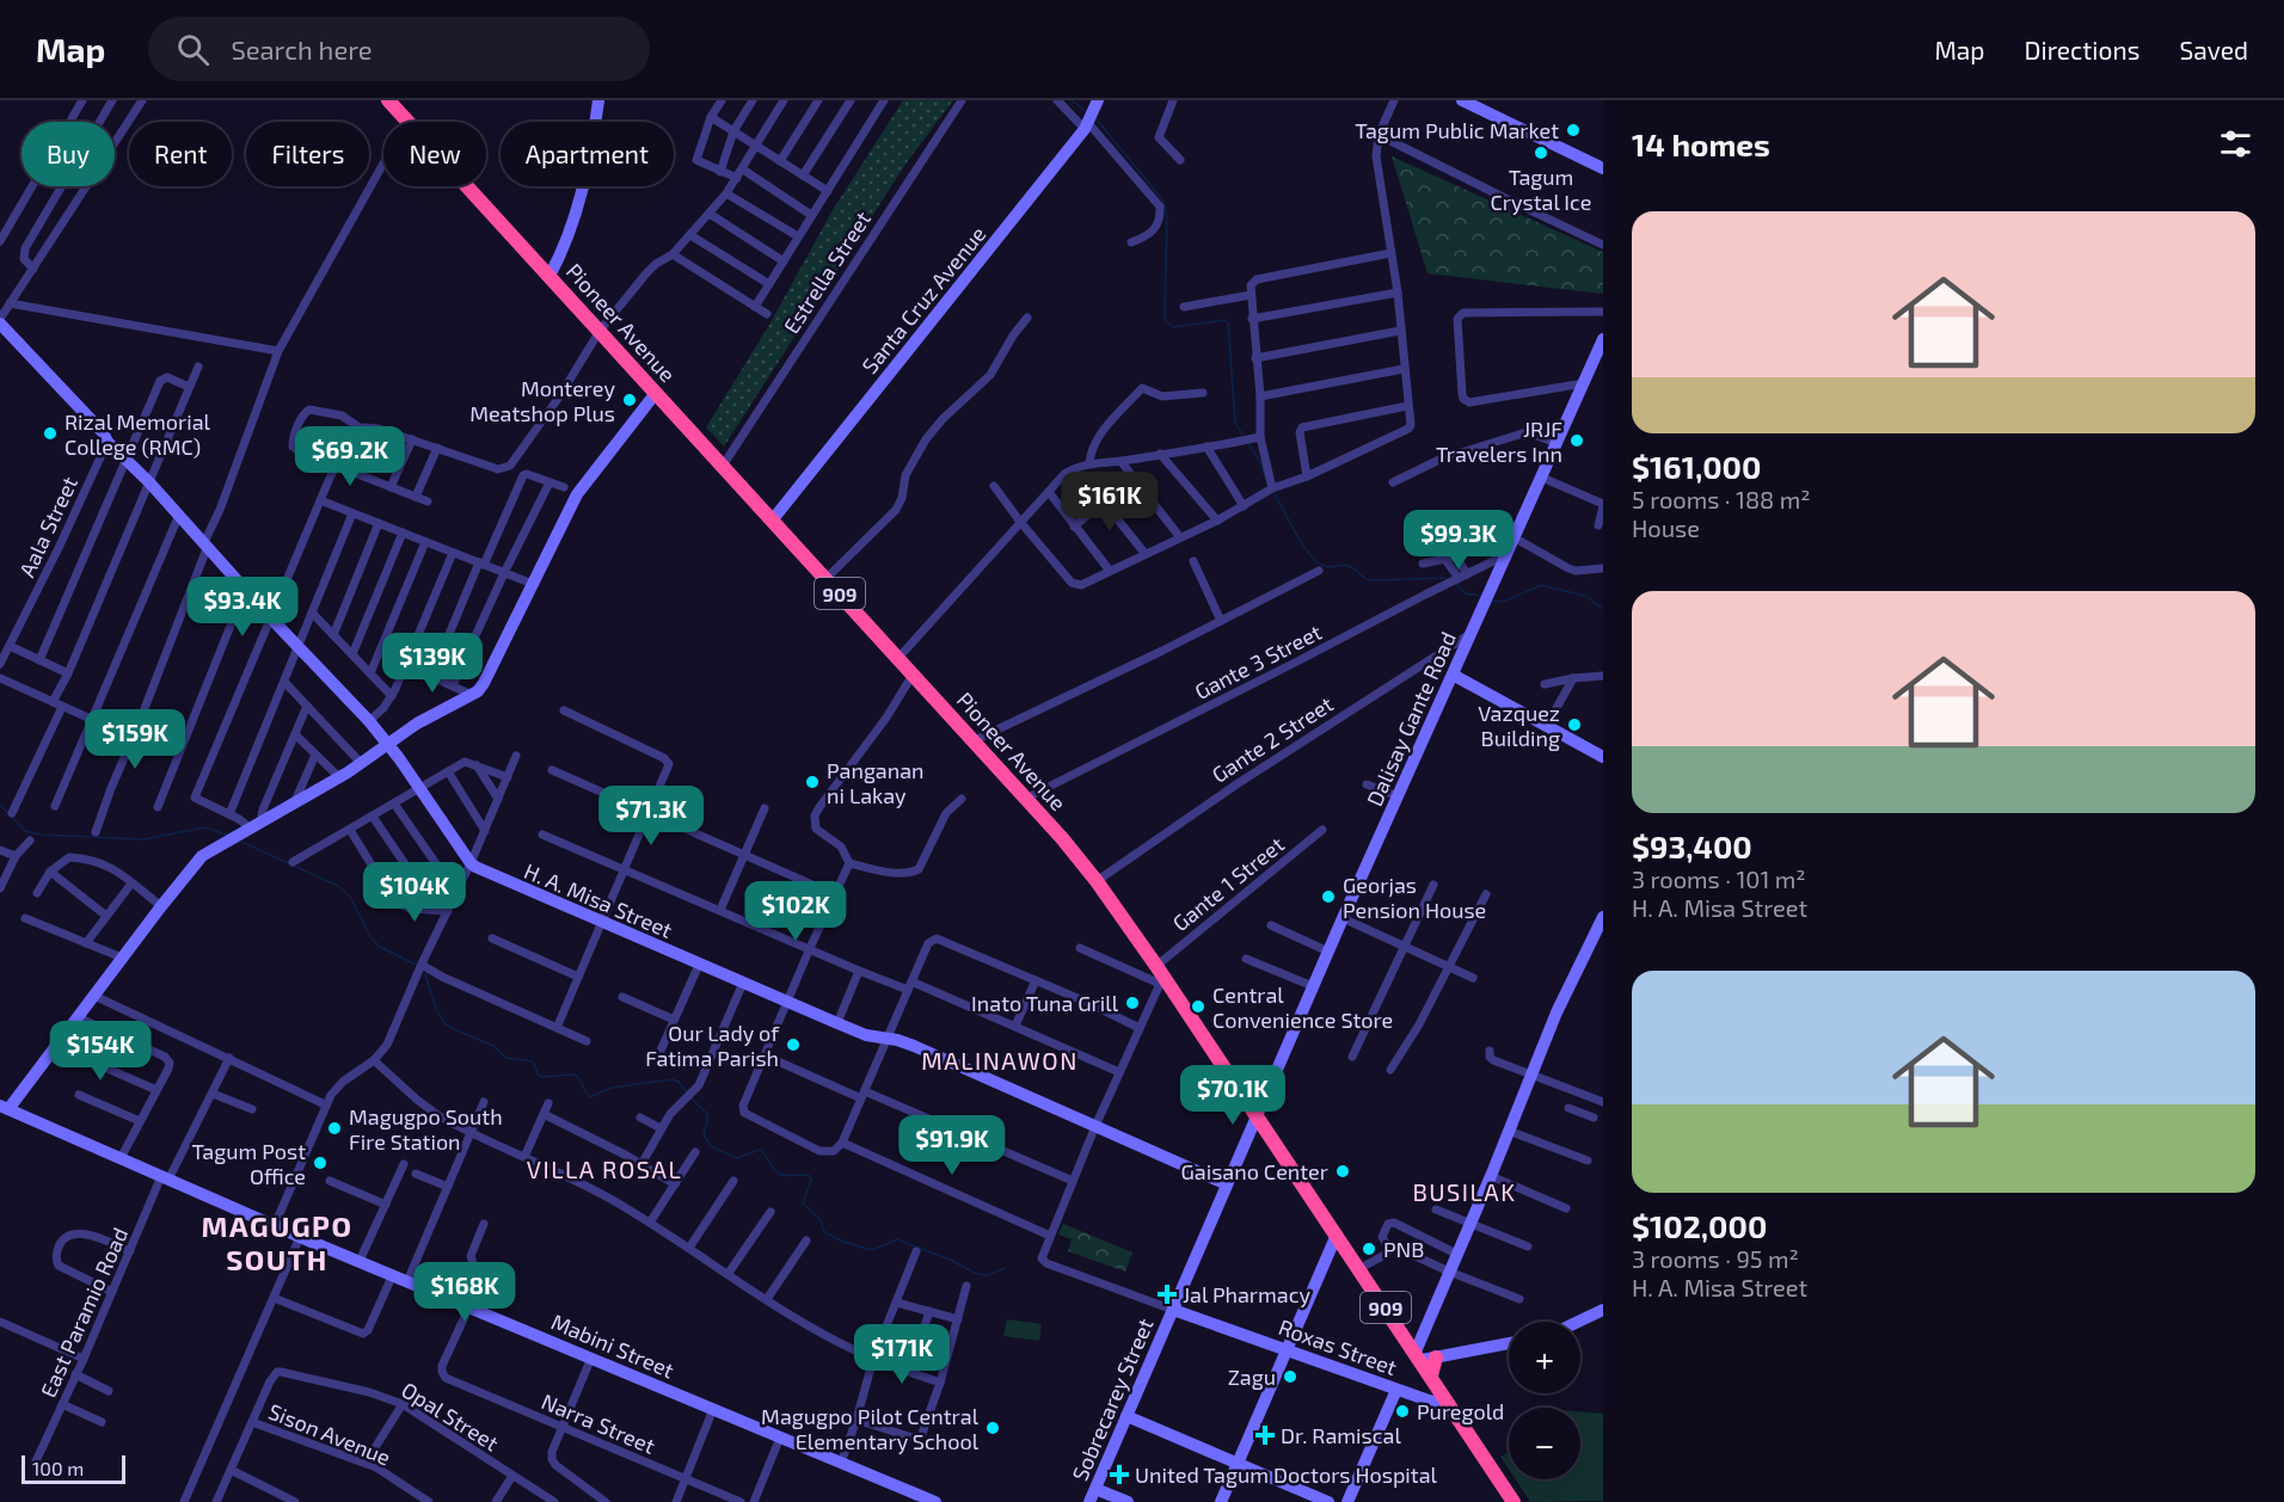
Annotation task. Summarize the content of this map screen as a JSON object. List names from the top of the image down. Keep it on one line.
{"streets":{"highway":["Pioneer Avenue","909"],"street":["Estrella Street","Santa Cruz Avenue","Aala Street","Gante 3 Street","Dalisay Gante Road","Gante 2 Street","Gante 1 Street","H. A. Misa Street","East Paramio Road","Mabini Street","Roxas Street","Sobrecarey Street","Opal Street","Narra Street","Sison Avenue"]},"crossings":[["Estrella Street","Pioneer Avenue"],["Santa Cruz Avenue","Pioneer Avenue"],["Pioneer Avenue","Gante 3 Street"],["Pioneer Avenue","Dalisay Gante Road"],["Pioneer Avenue","Gante 2 Street"],["Pioneer Avenue","Gante 1 Street"],["Pioneer Avenue","Roxas Street"],["Pioneer Avenue","Sobrecarey Street"],["Aala Street","H. A. Misa Street"],["Gante 3 Street","Dalisay Gante Road"],["Dalisay Gante Road","Gante 2 Street"],["Dalisay Gante Road","Sobrecarey Street"],["H. A. Misa Street","Sobrecarey Street"],["East Paramio Road","Mabini Street"],["Mabini Street","Narra Street"],["Roxas Street","Sobrecarey Street"],["Opal Street","Sison Avenue"]],"districts":["MALINAWON","VILLA ROSAL","BUSILAK","MAGUGPO SOUTH"],"places":{"other":["Tagum Public Market","Tagum Crystal Ice","Monterey Meatshop Plus","Rizal Memorial College (RMC)","JRJF Travelers Inn","Vazquez Building","Panganan ni Lakay","Georjas Pension House","Inato Tuna Grill","Central Convenience Store","Our Lady of Fatima Parish","Magugpo South Fire Station","Tagum Post Office","Gaisano Center","PNB","Zagu","Puregold","Magugpo Pilot Central Elementary School"],"health":["Jal Pharmacy","Dr. Ramiscal","United Tagum Doctors Hospital"]},"scale_bar":"100 m","page":{"header":"Map","search":"Search here","nav":["Map","Directions","Saved"],"heading":"14 homes","chip":["Buy","Rent","Filters","New","Apartment"],"list":[{"name":"$161,000","note":"5 rooms · 188 m² · House"},{"name":"$93,400","note":"3 rooms · 101 m² · H. A. Misa Street"},{"name":"$102,000","note":"3 rooms · 95 m² · H. A. Misa Street"}],"price":["$69.2K","$161K","$99.3K","$93.4K","$139K","$159K","$71.3K","$104K","$102K","$154K","$70.1K","$91.9K","$168K","$171K"],"map_buttons":["+","−"],"scale":"100 m"}}
